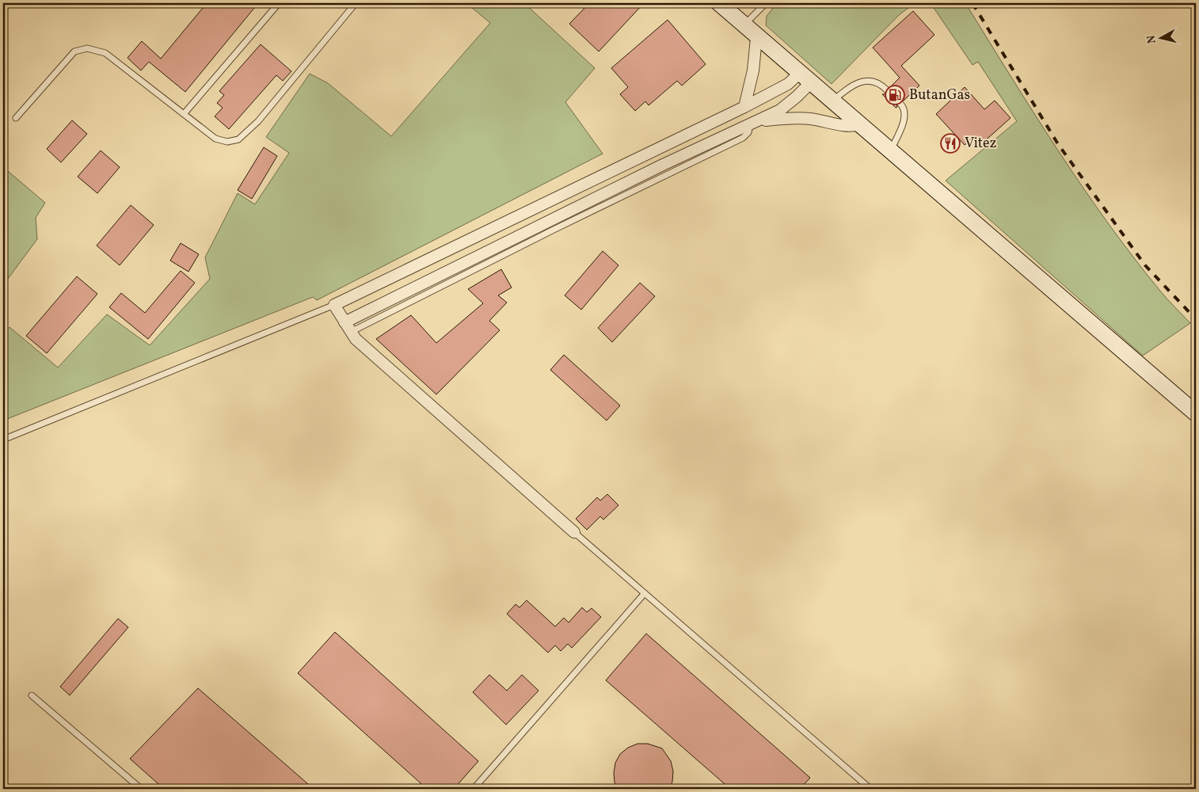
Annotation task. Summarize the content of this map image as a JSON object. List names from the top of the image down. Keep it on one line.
{"places":{"fuel station":["ButanGas"],"restaurant":["Vitez"]},"north":"left"}
